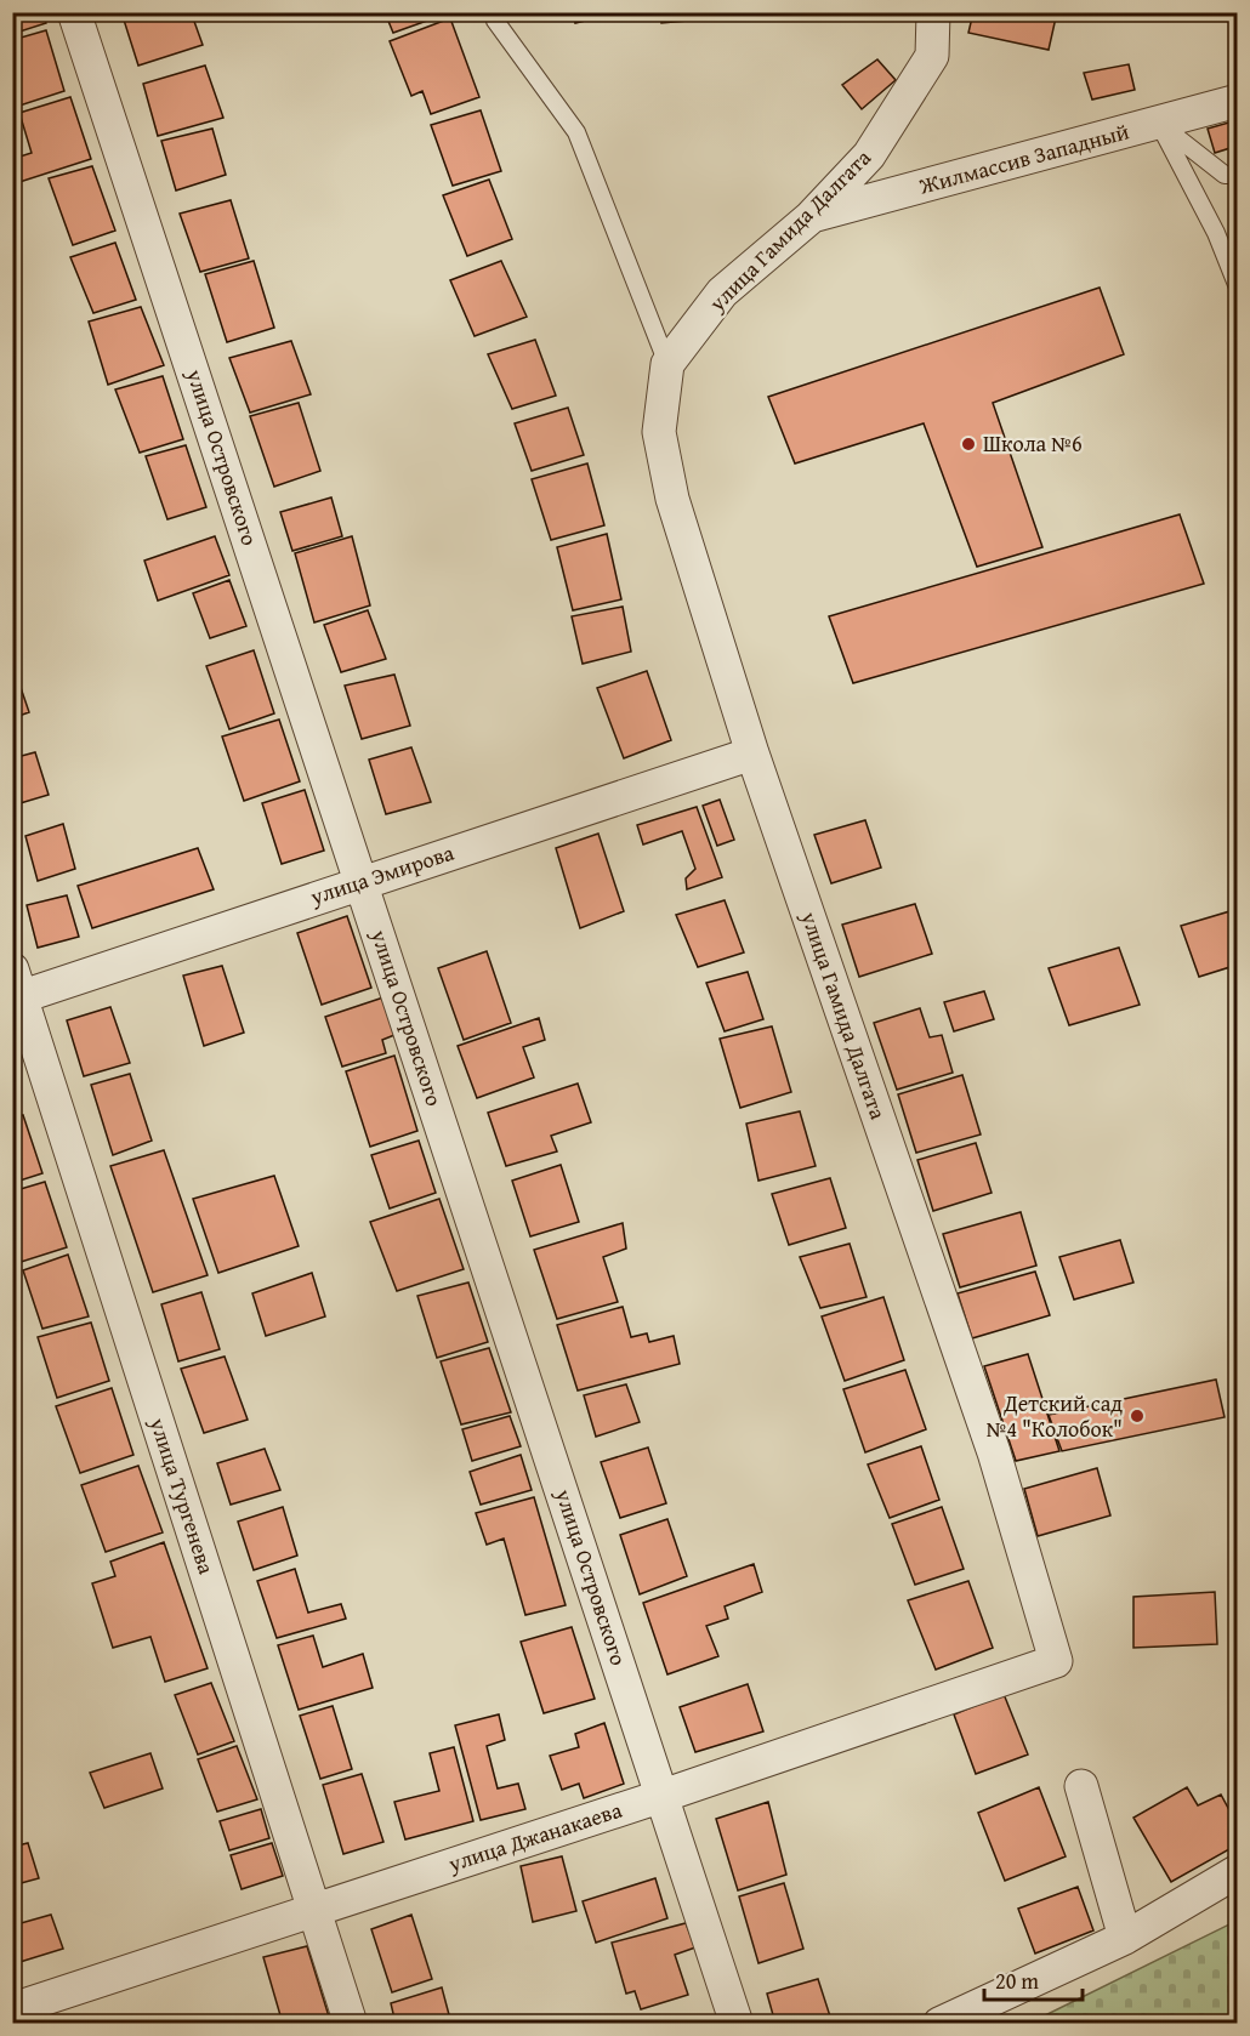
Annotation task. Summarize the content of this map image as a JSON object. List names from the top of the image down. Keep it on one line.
{"streets":{"street":["Жилмассив Западный","улица Гамида Далгата","улица Островского","улица Эмирова","улица Тургенева","улица Джанакаева"]},"crossings":[["Жилмассив Западный","улица Гамида Далгата"],["улица Гамида Далгата","улица Эмирова"],["улица Гамида Далгата","улица Джанакаева"],["улица Островского","улица Эмирова"],["улица Островского","улица Джанакаева"],["улица Эмирова","улица Тургенева"],["улица Тургенева","улица Джанакаева"]],"places":["Школа №6","Детский сад №4 \"Колобок\""],"scale_bar":"20 m"}
